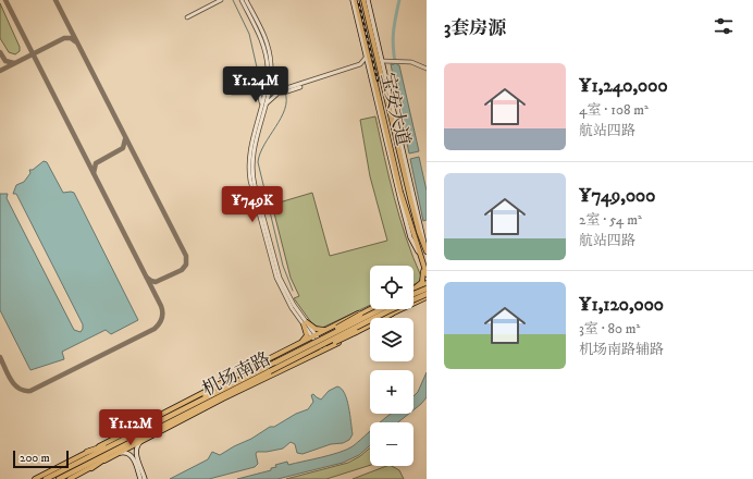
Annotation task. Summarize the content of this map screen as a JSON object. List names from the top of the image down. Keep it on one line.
{"streets":{"highway":["机场南路"],"main road":["宝安大道"]},"scale_bar":"200 m","page":{"heading":"3套房源","list":[{"name":"¥1,240,000","note":"4室 · 108 m² · 航站四路"},{"name":"¥749,000","note":"2室 · 54 m² · 航站四路"},{"name":"¥1,120,000","note":"3室 · 80 m² · 机场南路辅路"}],"price":["¥1.24M","¥749K","¥1.12M"],"map_buttons":["+","−"],"scale":"200 m"}}
